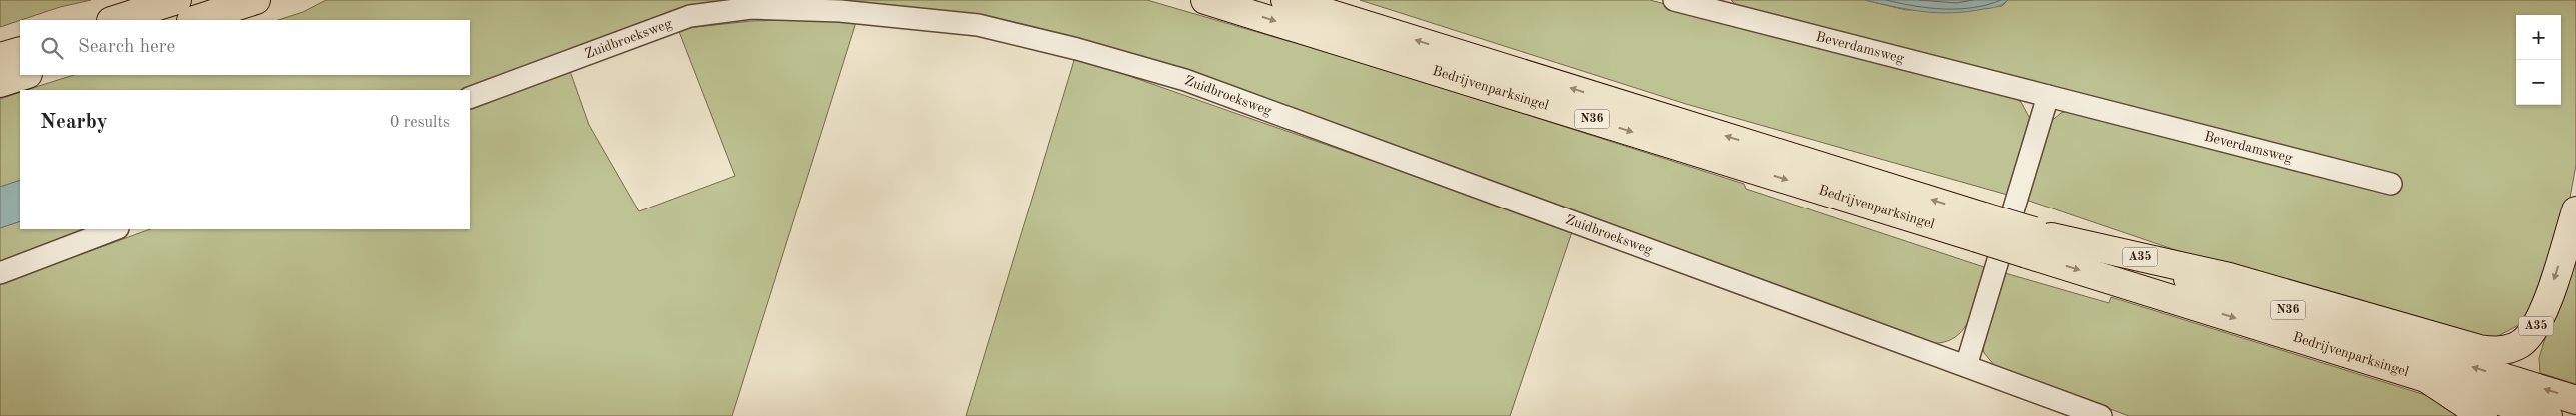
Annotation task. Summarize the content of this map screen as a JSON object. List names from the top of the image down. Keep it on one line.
{"streets":{"highway":["Bedrijvenparksingel","N36","A35"],"street":["Zuidbroeksweg","Beverdamsweg"]},"crossings":[["Bedrijvenparksingel","A35"]],"page":{"map_buttons":["+","−"],"search":"Search here","heading":["Nearby","0 results"]}}
